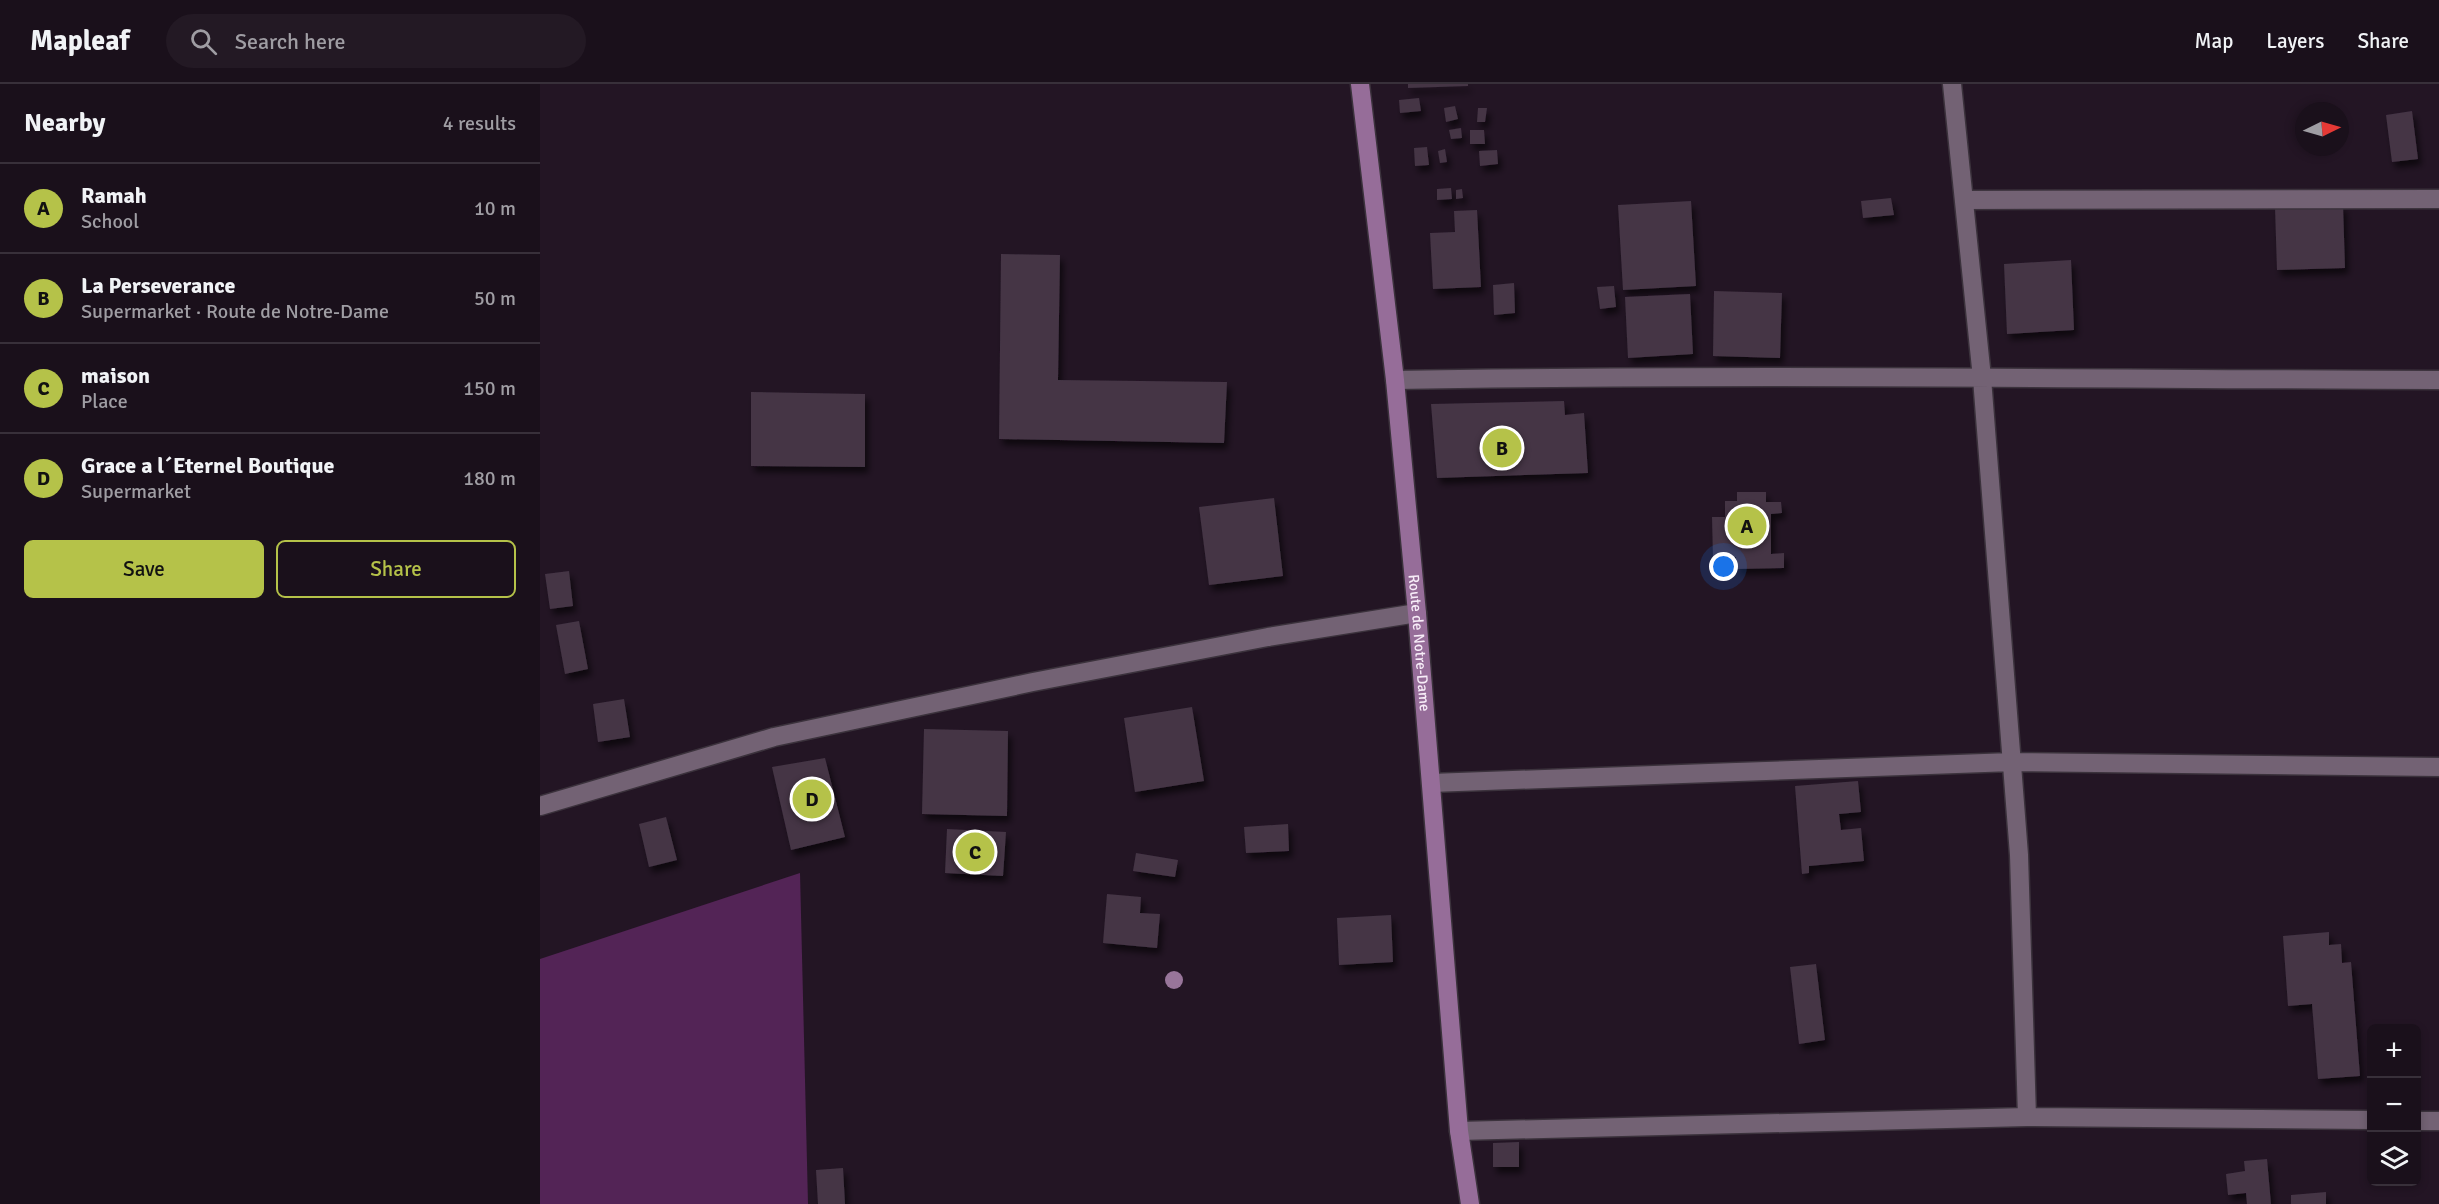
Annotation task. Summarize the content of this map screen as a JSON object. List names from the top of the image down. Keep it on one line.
{"streets":{"street":["Route de Notre-Dame"]},"north":"right","page":{"header":"Mapleaf","search":"Search here","nav":["Map","Layers","Share"],"heading":["Nearby","4 results"],"list":[{"mark":"A","name":"Ramah","note":"School","value":"10 m"},{"mark":"B","name":"La Perseverance","note":"Supermarket · Route de Notre-Dame","value":"50 m"},{"mark":"C","name":"maison","note":"Place","value":"150 m"},{"mark":"D","name":"Grace a l´Eternel Boutique","note":"Supermarket","value":"180 m"}],"pins":["B","A","D","C"],"buttons":["Save","Share"],"map_buttons":["+","−"]}}
